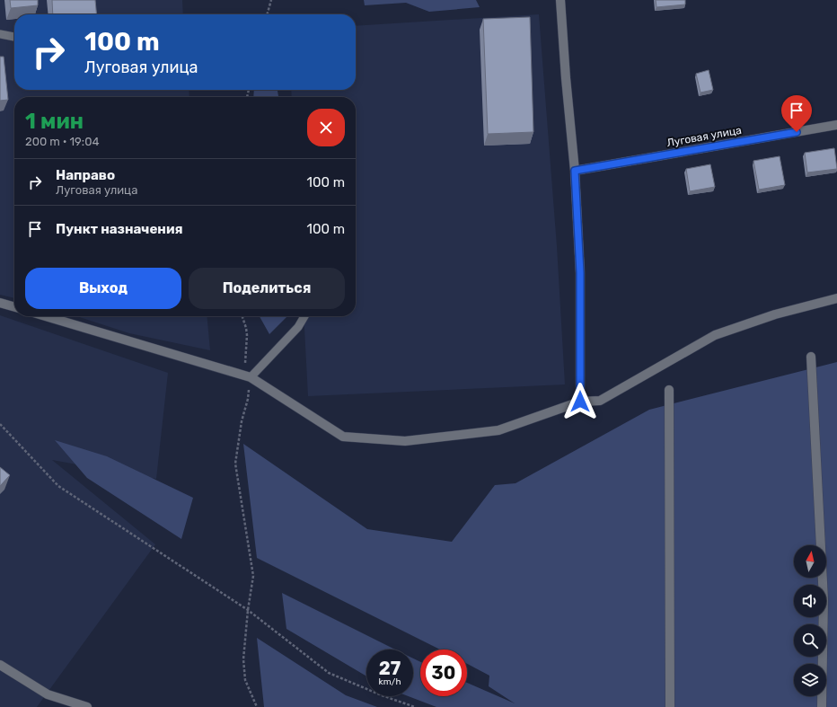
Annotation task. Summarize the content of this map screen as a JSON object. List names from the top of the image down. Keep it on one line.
{"streets":{"street":["Луговая улица"]},"north":"top","page":{"turn":["100 m","Луговая улица"],"heading":["1 мин","200 m · 19:04"],"list":[{"name":"Направо","note":"Луговая улица","value":"100 m"},{"name":"Пункт назначения","value":"100 m"}],"buttons":["Выход","Поделиться"],"speed":"27 km/h","limit":"30"}}
